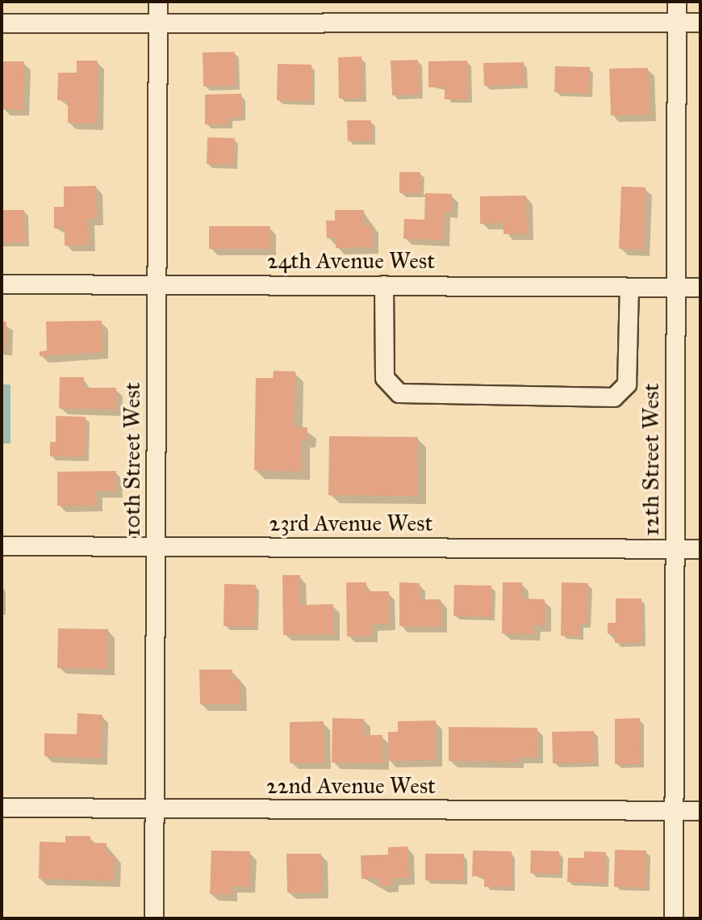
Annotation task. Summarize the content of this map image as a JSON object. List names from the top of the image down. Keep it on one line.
{"streets":{"street":["24th Avenue West","10th Street West","12th Street West","23rd Avenue West","22nd Avenue West"]},"crossings":[["24th Avenue West","10th Street West"],["24th Avenue West","12th Street West"],["10th Street West","23rd Avenue West"],["10th Street West","22nd Avenue West"],["12th Street West","23rd Avenue West"],["12th Street West","22nd Avenue West"]]}
